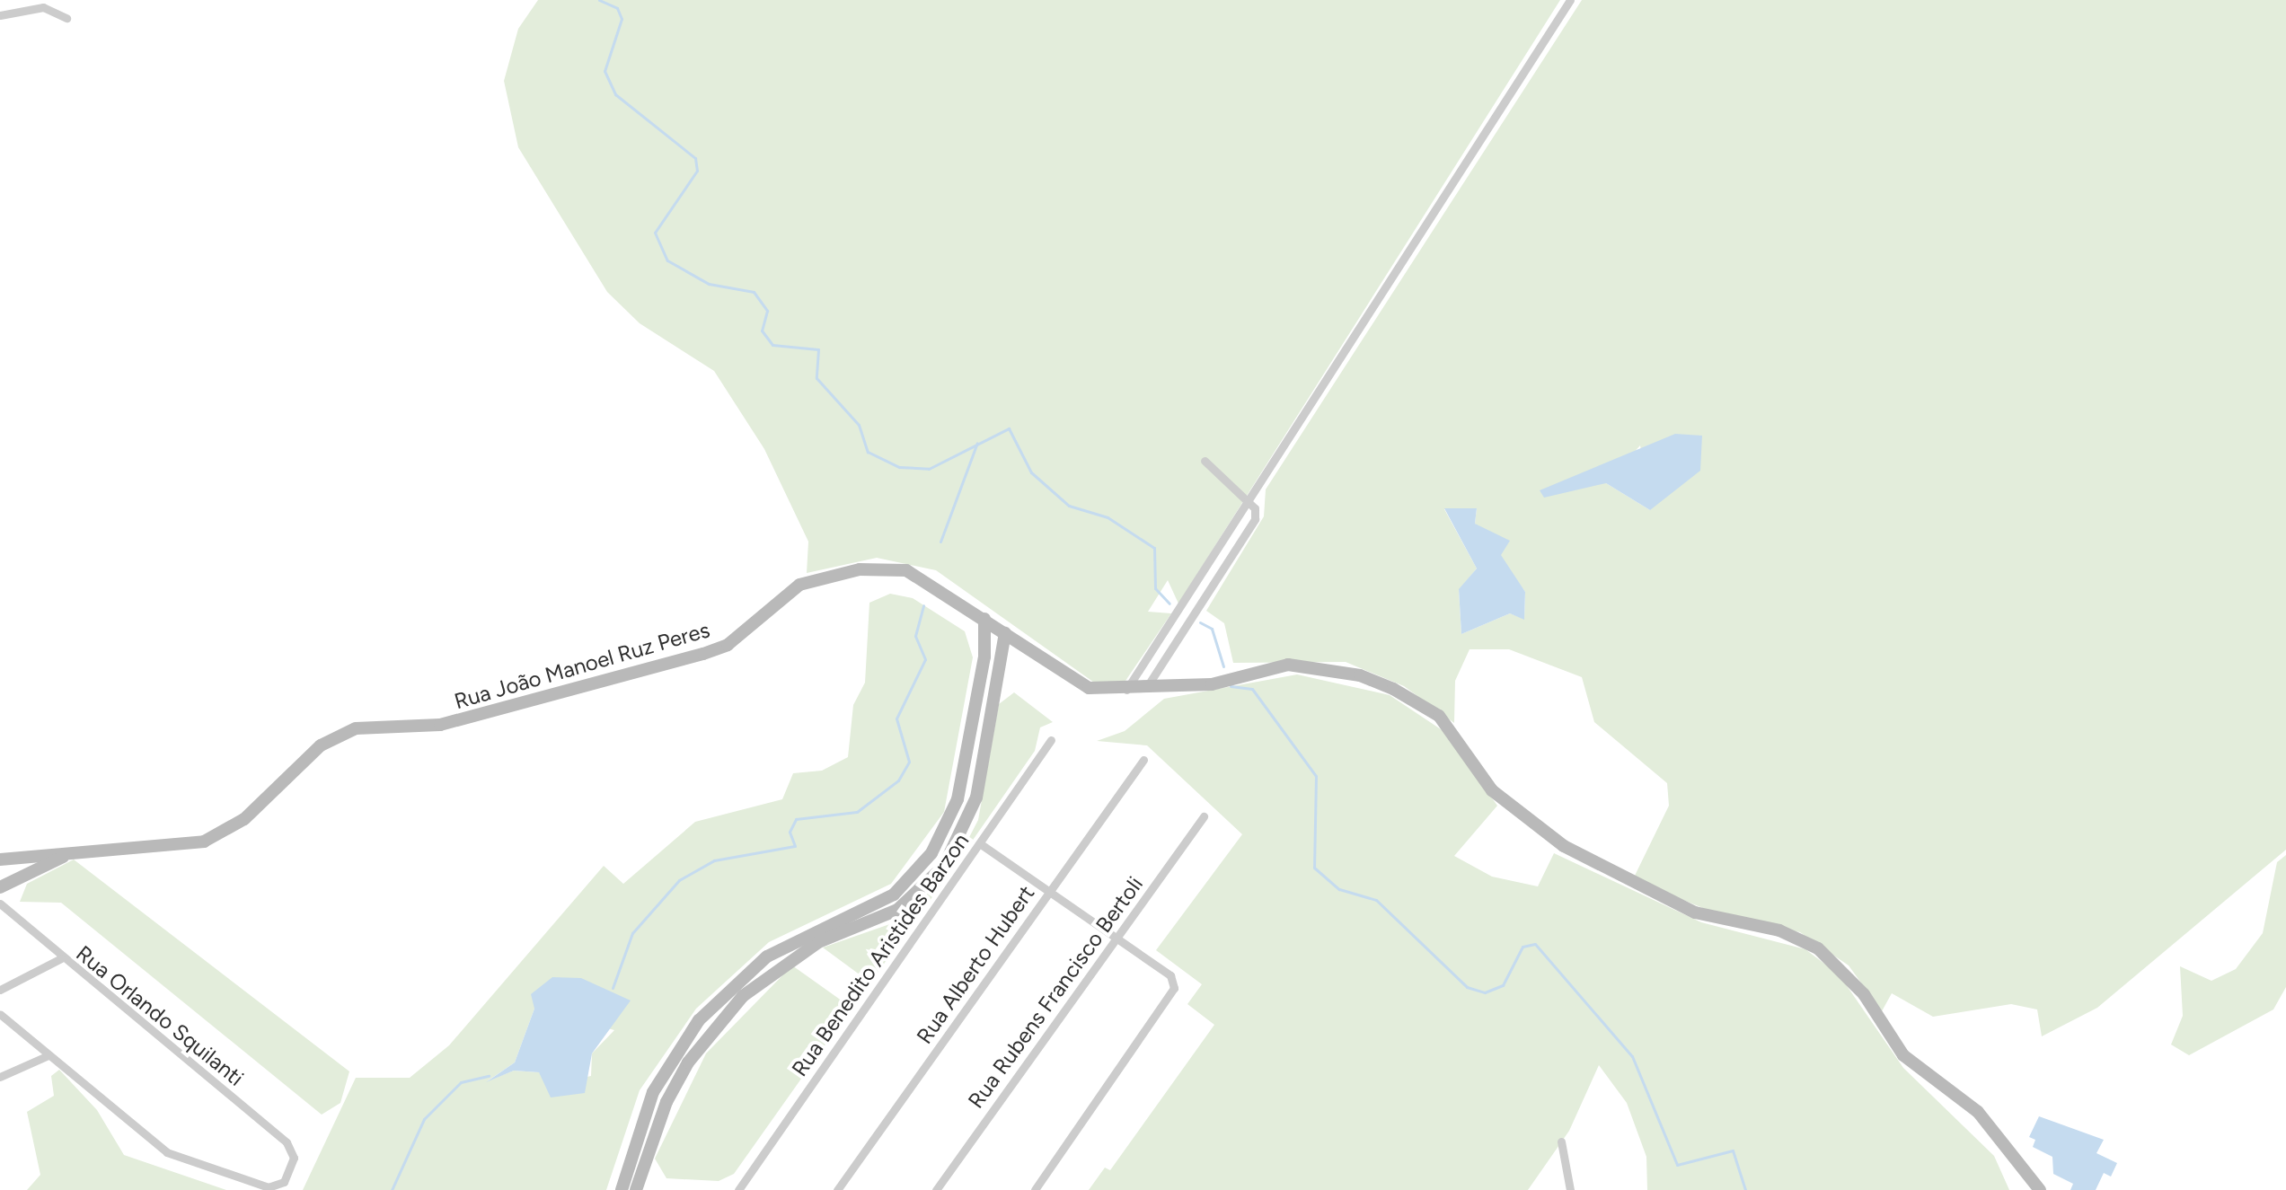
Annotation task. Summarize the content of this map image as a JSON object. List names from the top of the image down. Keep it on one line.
{"streets":{"main road":["Rua João Manoel Ruz Peres"],"street":["Rua Benedito Aristides Barzon","Rua Alberto Hubert","Rua Rubens Francisco Bertoli","Rua Orlando Squilanti"]}}
